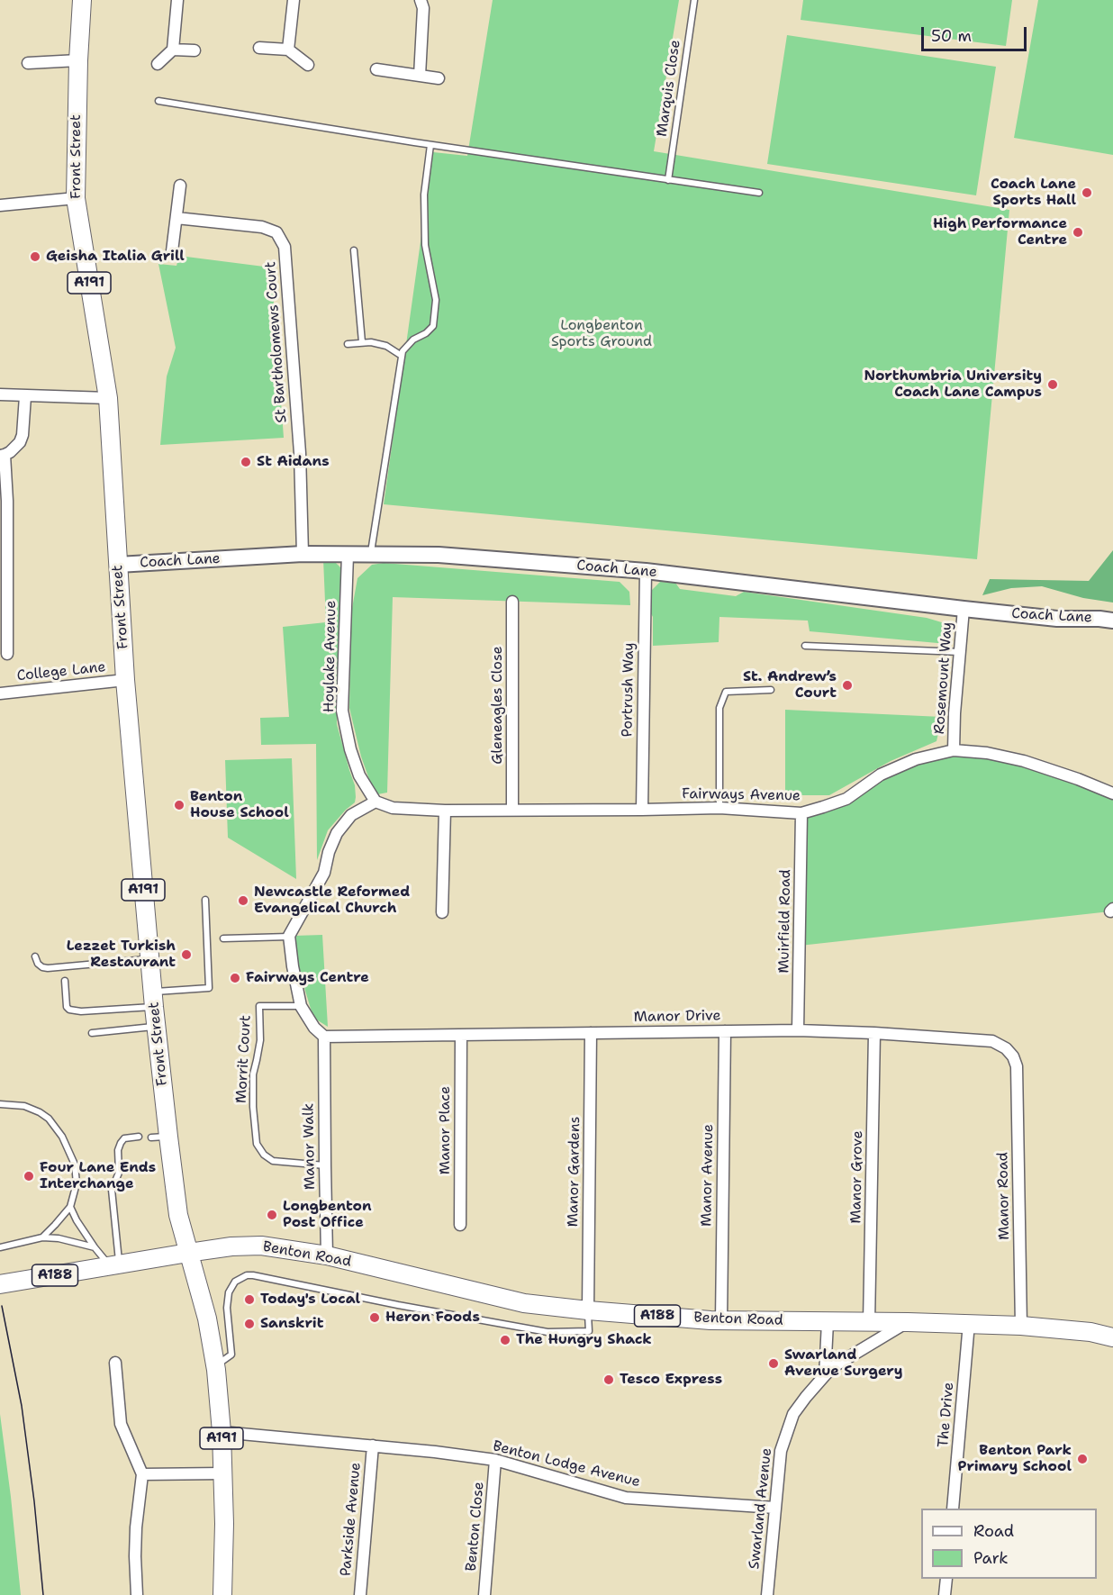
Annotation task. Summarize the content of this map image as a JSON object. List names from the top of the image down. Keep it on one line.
{"streets":{"main road":["Front Street","A191","Benton Road","A188"],"street":["St Bartholomews Court","Coach Lane","Hoylake Avenue","College Lane","Rosemount Way","Portrush Way","Gleneagles Close","Fairways Avenue","Muirfield Road","Manor Drive","Manor Place","Manor Walk","Manor Gardens","Manor Avenue","Manor Grove","Manor Road","The Drive","Benton Lodge Avenue","Swarland Avenue","Parkside Avenue","Benton Close"],"lane":["Marquis Close","Morrit Court"]},"crossings":[["Front Street","A191"],["Front Street","Coach Lane"],["Front Street","College Lane"],["Front Street","Benton Road"],["A191","Benton Lodge Avenue"],["St Bartholomews Court","Coach Lane"],["Coach Lane","Hoylake Avenue"],["Coach Lane","Rosemount Way"],["Coach Lane","Portrush Way"],["Hoylake Avenue","Fairways Avenue"],["Rosemount Way","Fairways Avenue"],["Portrush Way","Fairways Avenue"],["Gleneagles Close","Fairways Avenue"],["Fairways Avenue","Muirfield Road"],["Muirfield Road","Manor Drive"],["Manor Drive","Manor Place"],["Manor Drive","Manor Walk"],["Manor Drive","Manor Gardens"],["Manor Drive","Manor Avenue"],["Manor Drive","Manor Grove"],["Manor Drive","Manor Road"],["Morrit Court","Manor Walk"],["Manor Walk","Benton Road"],["Manor Gardens","Benton Road"],["Manor Avenue","Benton Road"],["Manor Grove","Benton Road"],["Manor Road","Benton Road"],["Benton Road","A188"],["Benton Road","The Drive"],["Benton Road","Swarland Avenue"],["Benton Lodge Avenue","Swarland Avenue"],["Benton Lodge Avenue","Parkside Avenue"],["Benton Lodge Avenue","Benton Close"]],"parks":["Longbenton Sports Ground"],"places":["Coach Lane Sports Hall","High Performance Centre","Geisha Italia Grill","Northumbria University Coach Lane Campus","St Aidans","St. Andrew’s Court","Benton House School","Newcastle Reformed Evangelical Church","Lezzet Turkish Restaurant","Fairways Centre","Four Lane Ends Interchange","Longbenton Post Office","Today's Local","Heron Foods","Sanskrit","The Hungry Shack","Swarland Avenue Surgery","Tesco Express","Benton Park Primary School"],"legend":["Road","Park"],"scale_bar":"50 m"}
